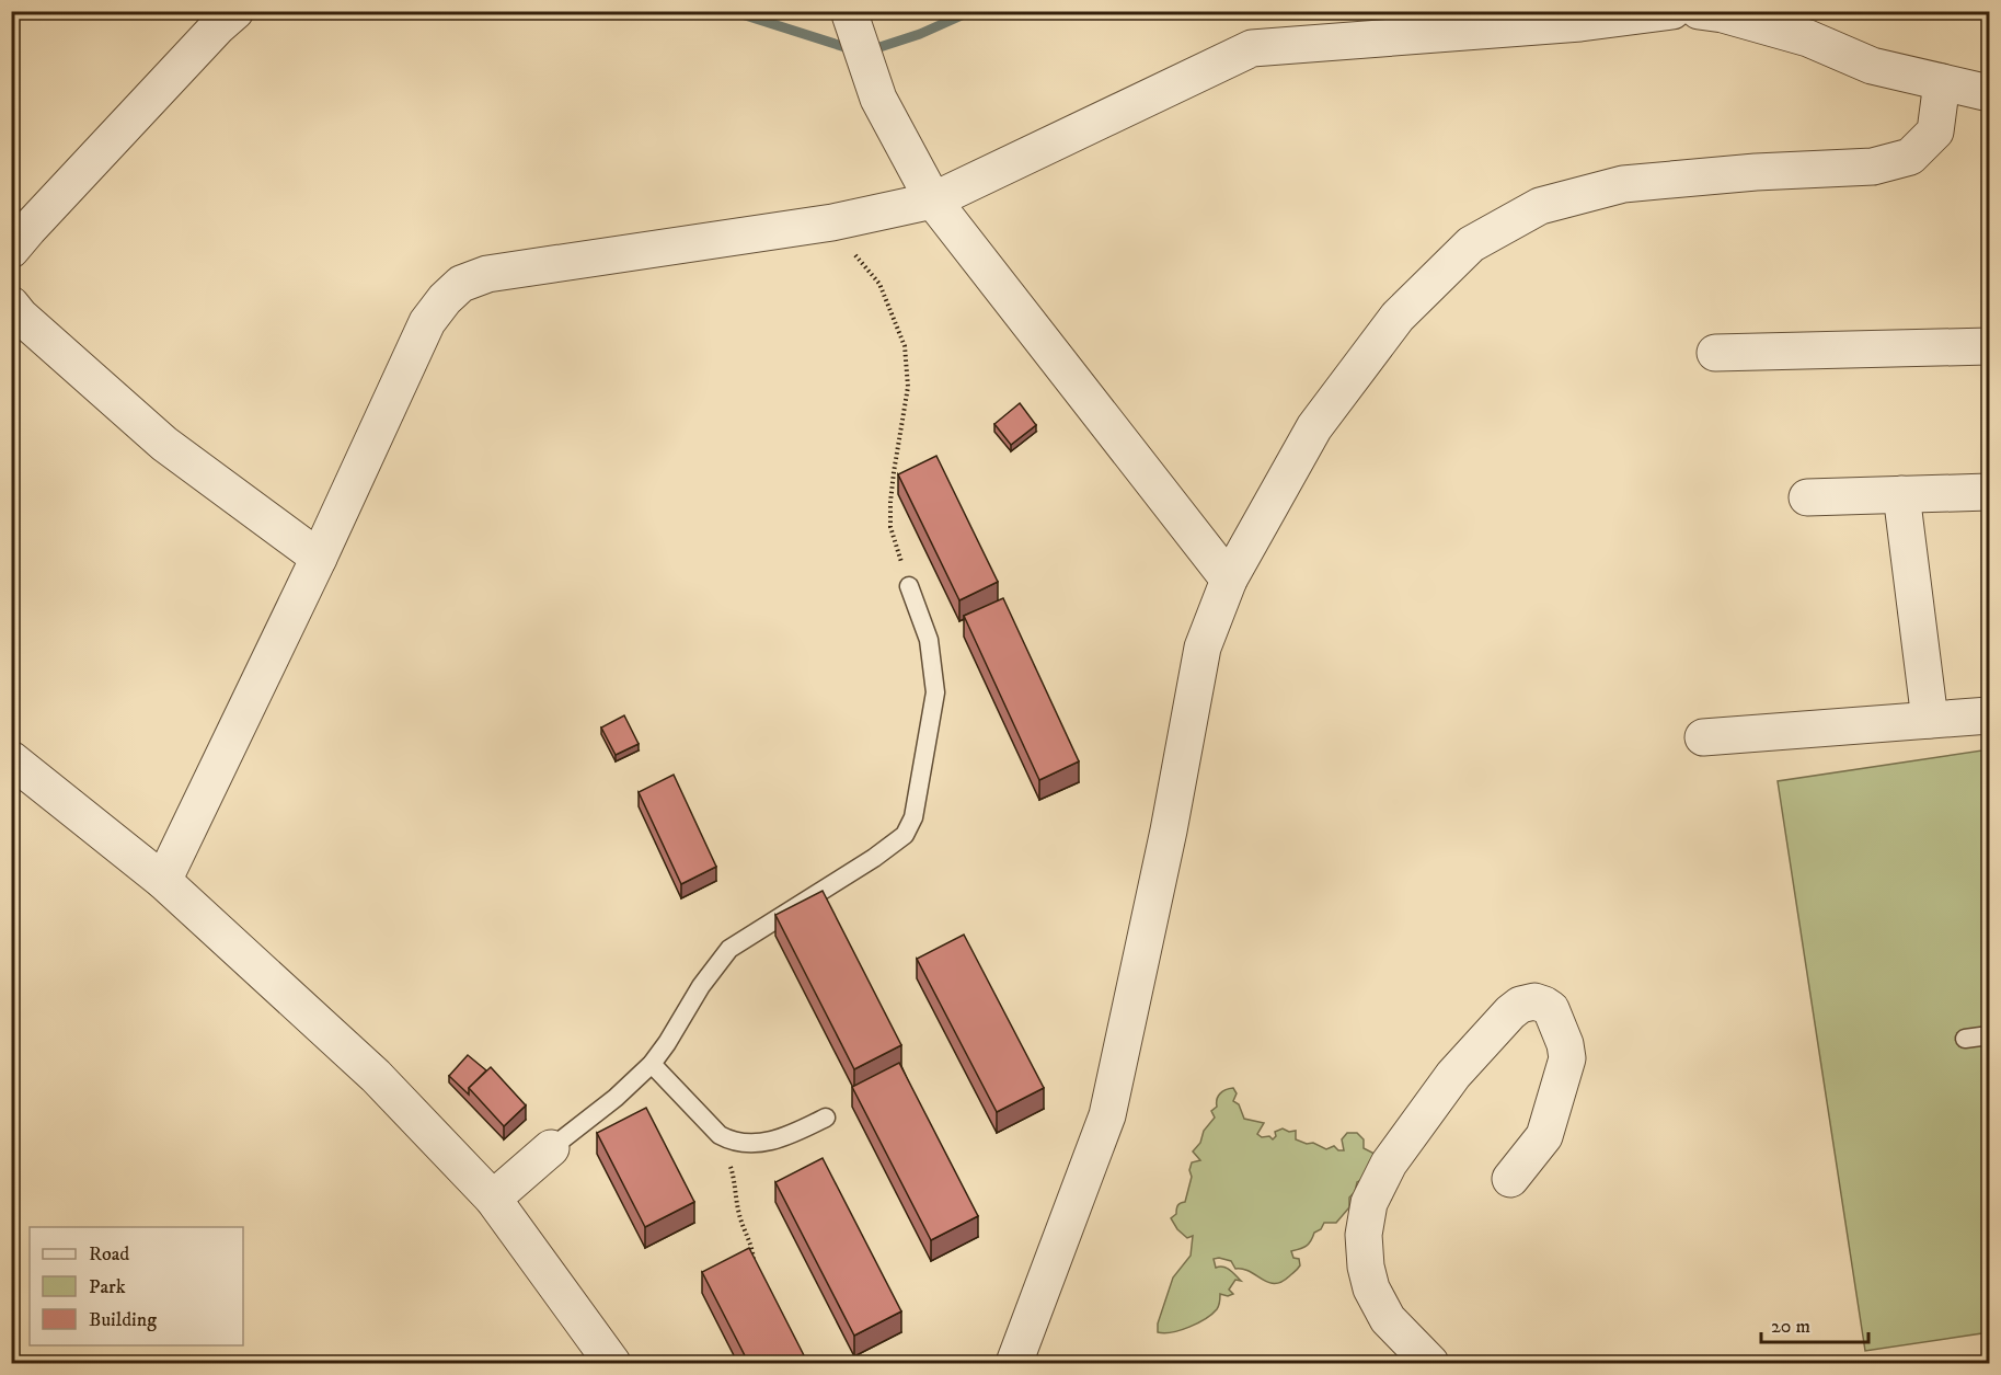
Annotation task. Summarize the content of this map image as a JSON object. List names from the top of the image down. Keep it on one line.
{"legend":["Road","Park","Building"],"scale_bar":"20 m"}
